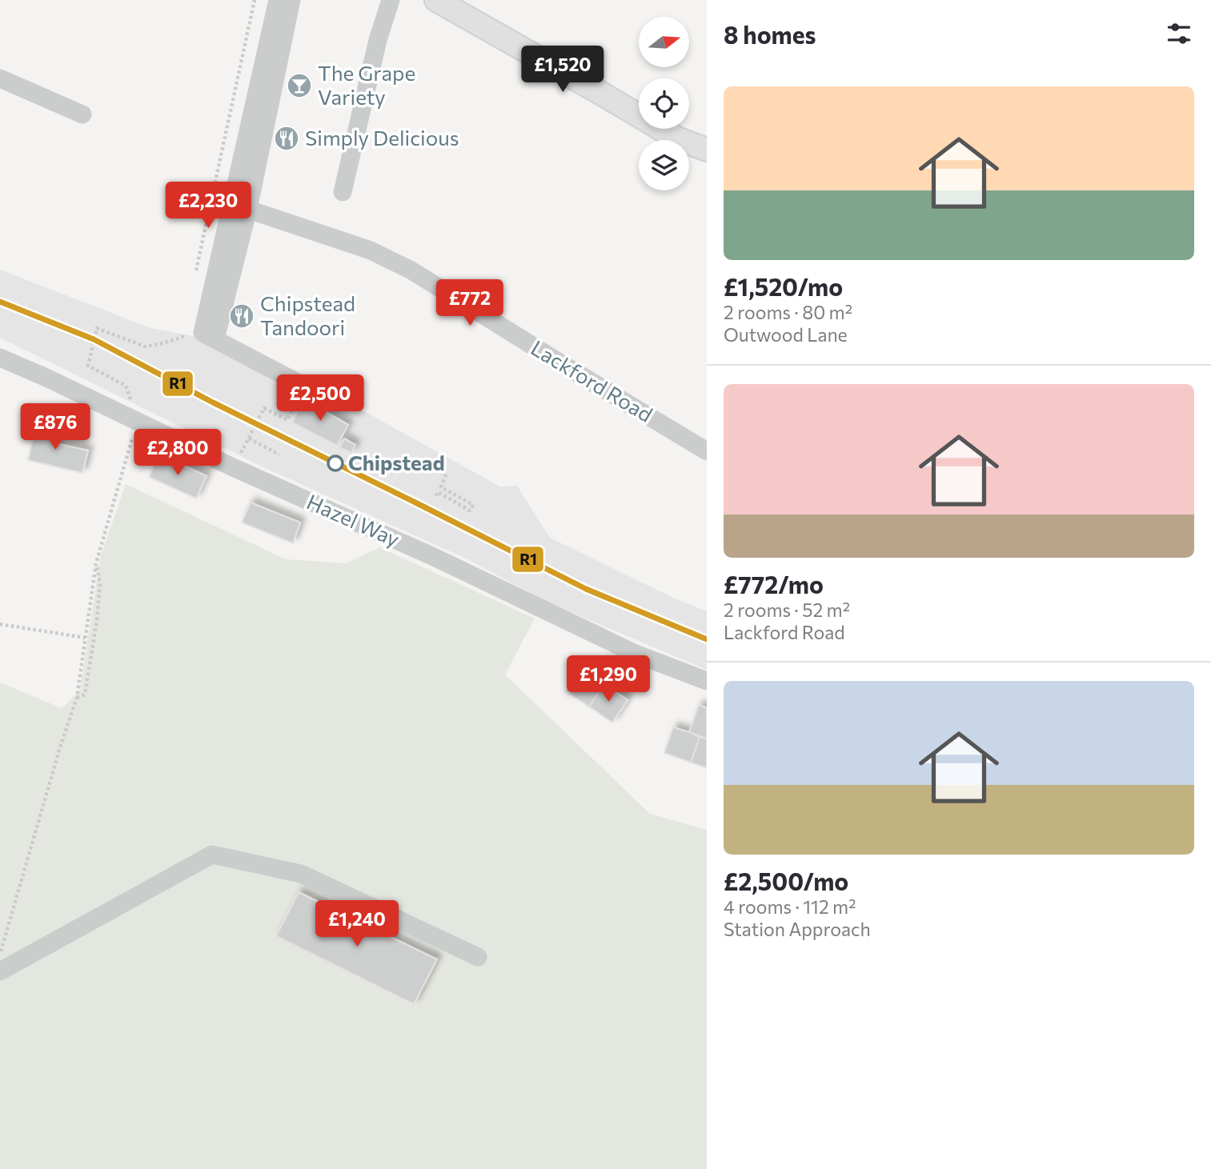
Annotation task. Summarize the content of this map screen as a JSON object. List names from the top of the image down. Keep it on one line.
{"streets":{"street":["Lackford Road","Hazel Way"]},"places":{"bar":["The Grape Variety"],"restaurant":["Simply Delicious","Chipstead Tandoori"],"other":["Chipstead"]},"lines":["transit line R1"],"north":"right","page":{"heading":"8 homes","price":["£1,520","£2,230","£772","£2,500","£876","£2,800","£1,290","£1,240"],"list":[{"name":"£1,520/mo","note":"2 rooms · 80 m² · Outwood Lane"},{"name":"£772/mo","note":"2 rooms · 52 m² · Lackford Road"},{"name":"£2,500/mo","note":"4 rooms · 112 m² · Station Approach"}]}}
